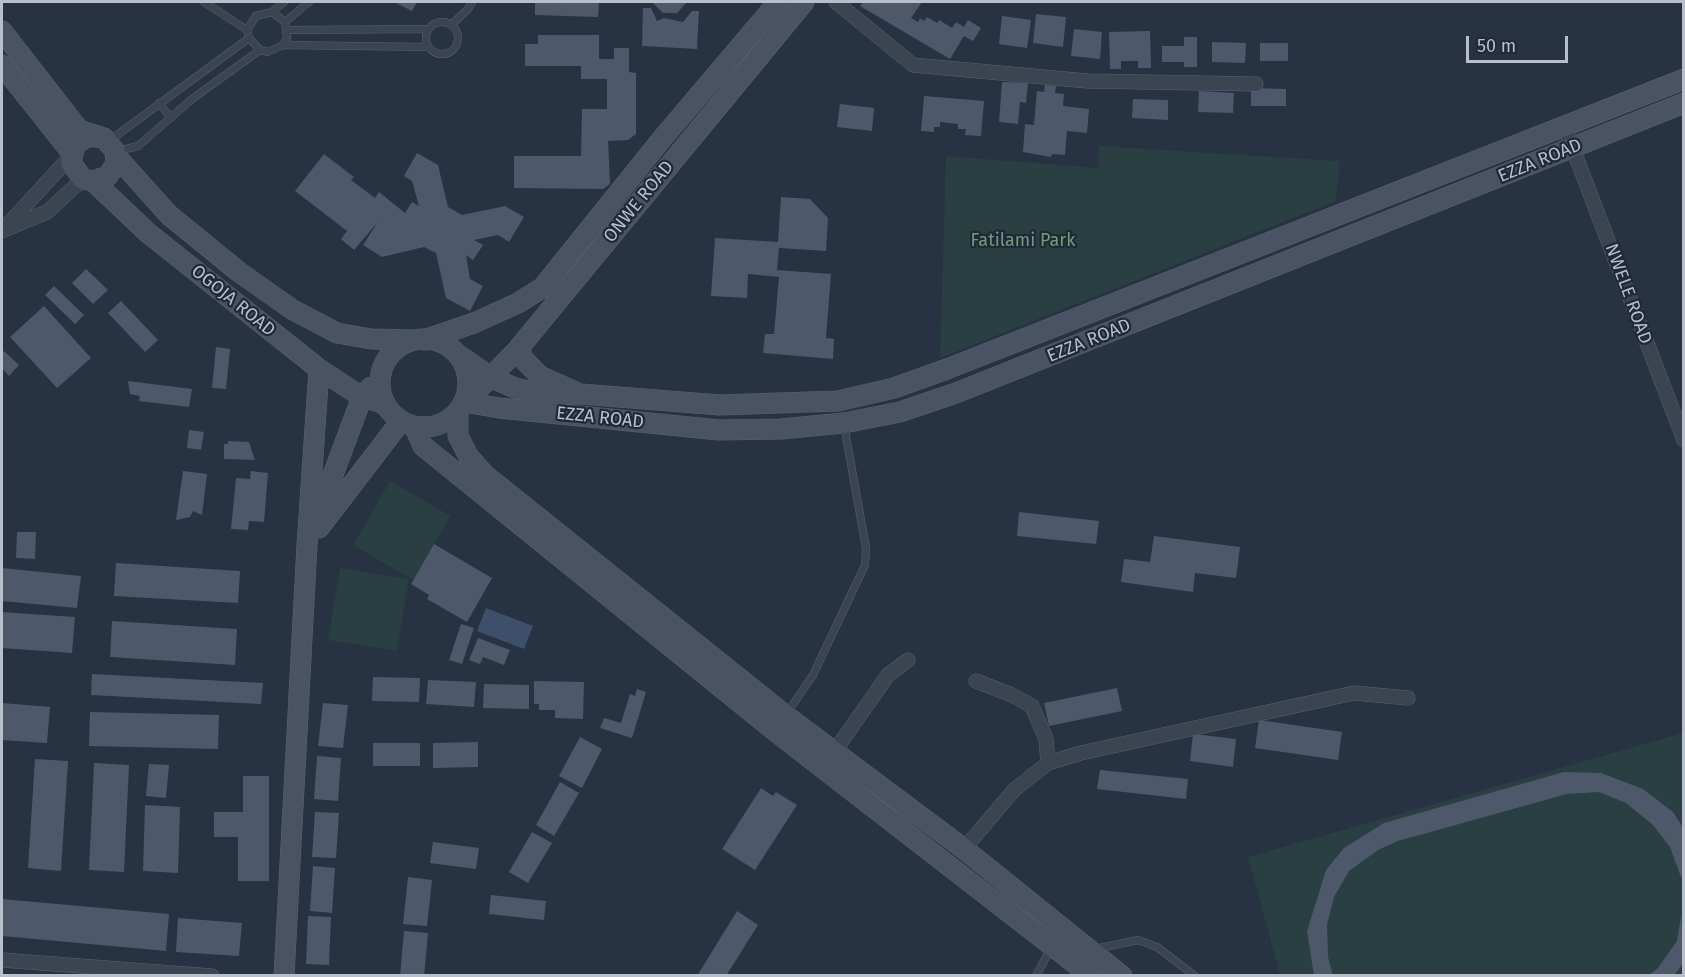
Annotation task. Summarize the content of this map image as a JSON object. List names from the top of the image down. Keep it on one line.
{"streets":{"main road":["EZZA ROAD","ONWE ROAD","OGOJA ROAD"],"street":["NWELE ROAD"]},"crossings":[["EZZA ROAD","ONWE ROAD"],["EZZA ROAD","NWELE ROAD"],["EZZA ROAD","OGOJA ROAD"],["ONWE ROAD","OGOJA ROAD"]],"parks":["Fatilami Park"],"scale_bar":"50 m"}
